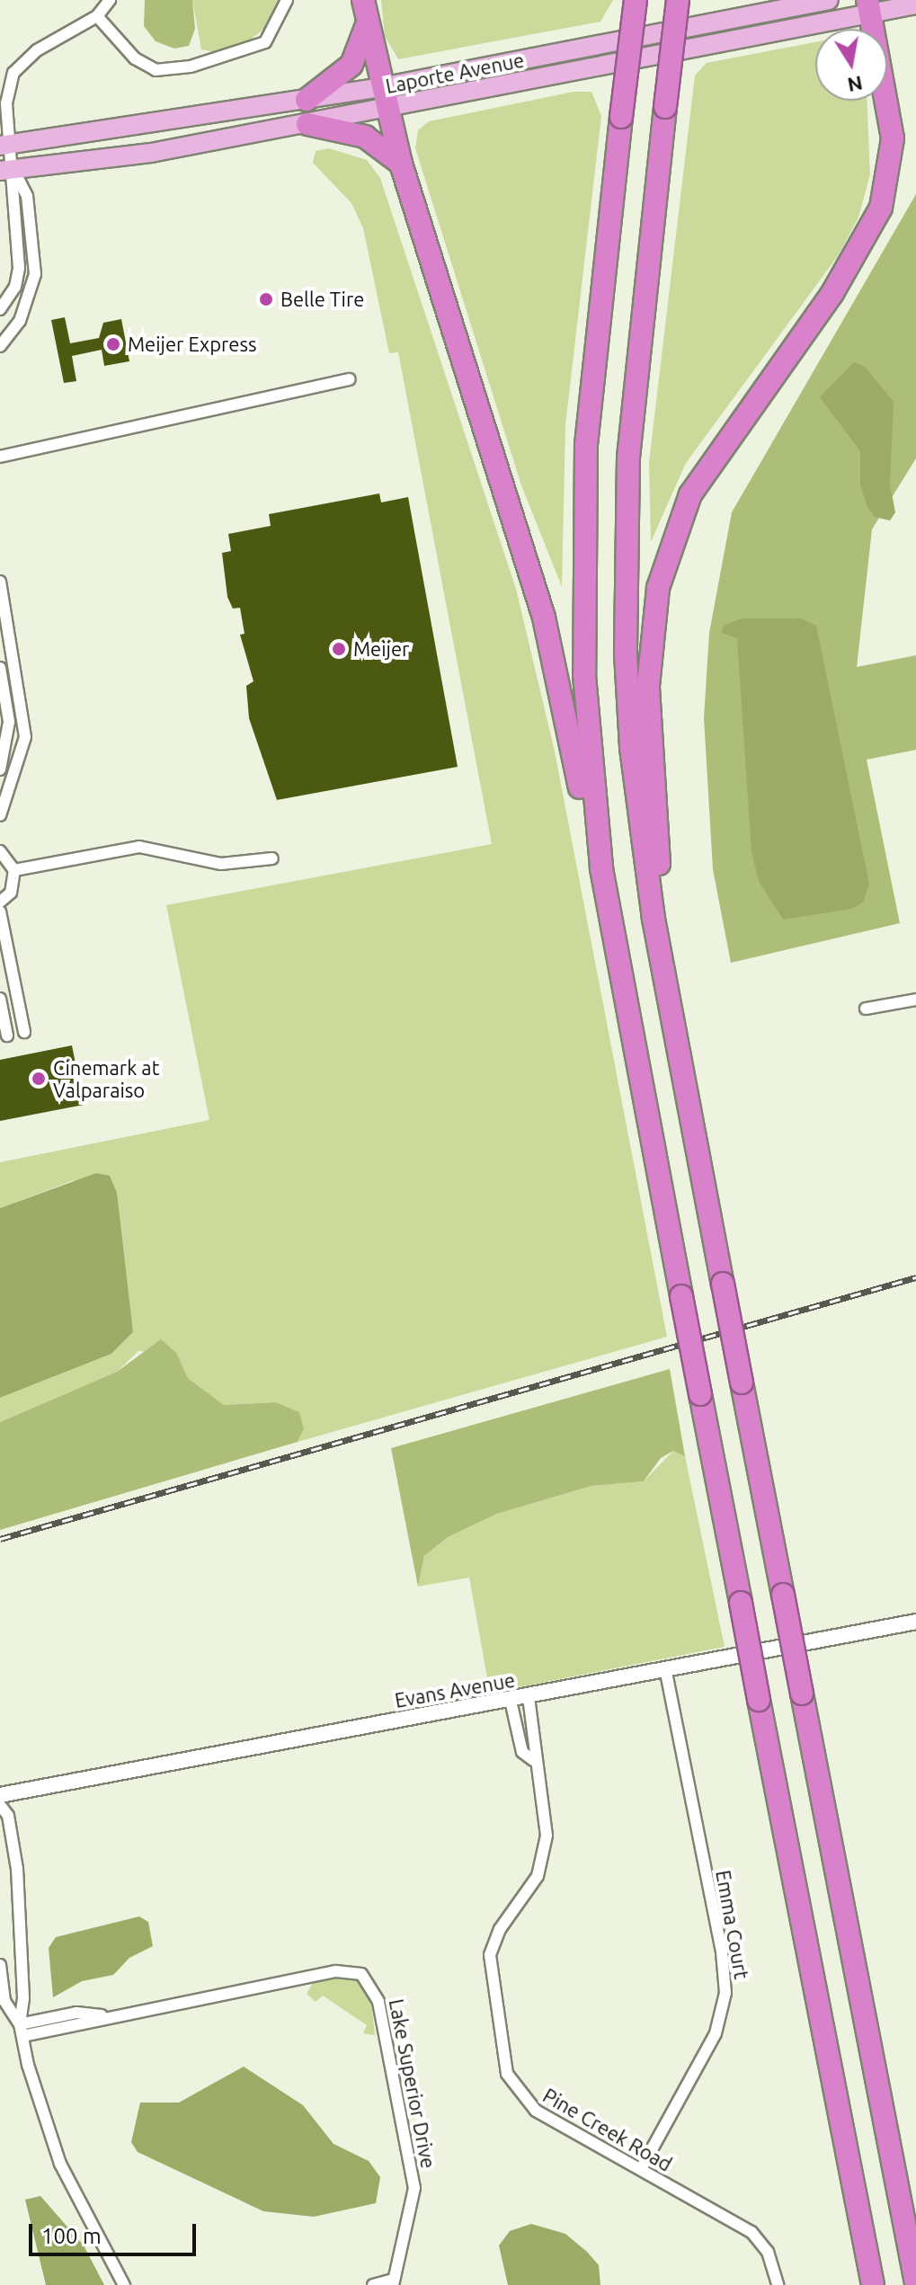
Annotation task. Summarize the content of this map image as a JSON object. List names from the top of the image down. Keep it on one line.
{"streets":{"main road":["Laporte Avenue"],"street":["Evans Avenue","Emma Court","Lake Superior Drive","Pine Creek Road"]},"crossings":[["Evans Avenue","Emma Court"],["Evans Avenue","Pine Creek Road"],["Emma Court","Pine Creek Road"]],"places":["Belle Tire","Meijer Express","Meijer","Cinemark at Valparaiso"],"scale_bar":"100 m","north":"bottom"}
